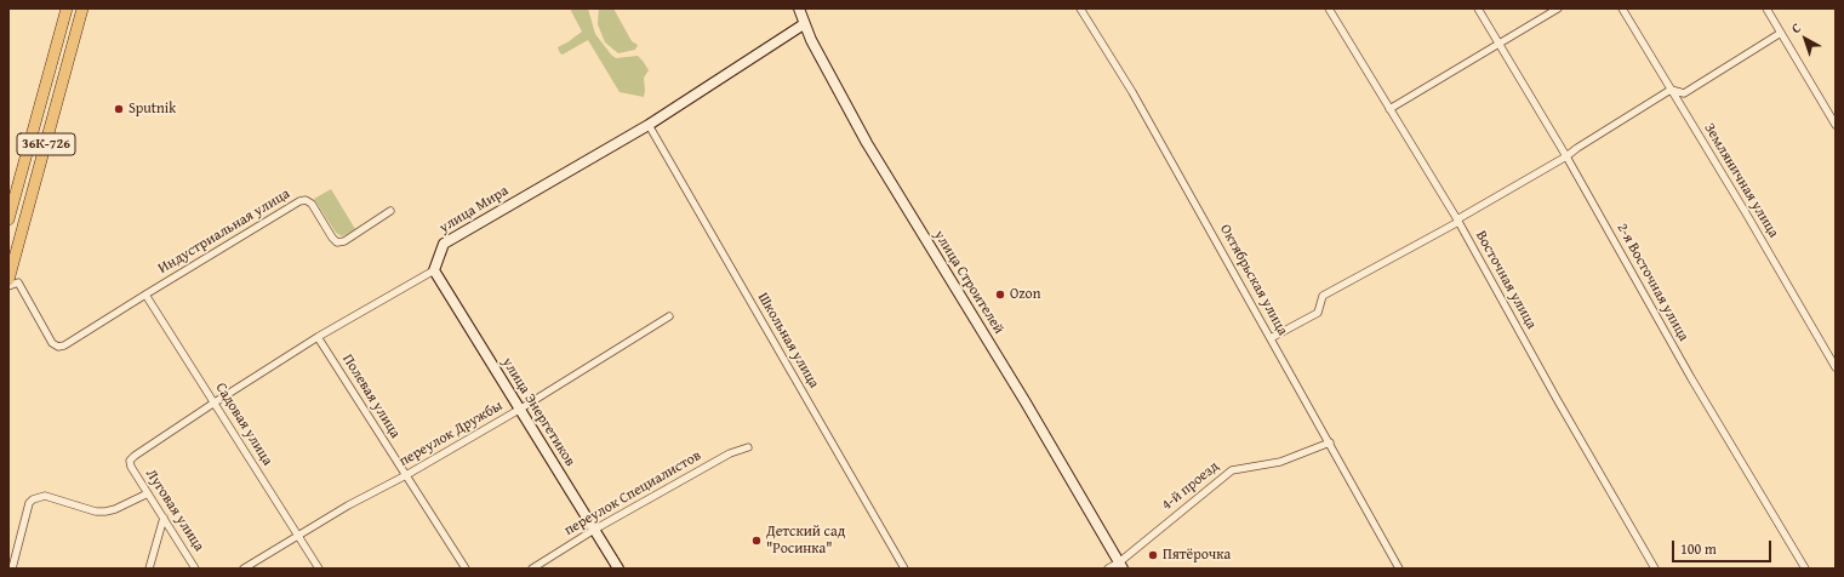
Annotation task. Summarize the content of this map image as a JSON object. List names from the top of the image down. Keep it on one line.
{"streets":{"main road":["36К-726"],"street":["Земляничная улица","улица Мира","Индустриальная улица","Октябрьская улица","Восточная улица","улица Строителей","2-я Восточная улица","Школьная улица","Полевая улица","улица Энергетиков","Садовая улица","переулок Дружбы","4-й проезд","переулок Специалистов","Луговая улица"]},"crossings":[["улица Мира","улица Строителей"],["улица Мира","Школьная улица"],["улица Мира","улица Энергетиков"],["Индустриальная улица","Садовая улица"],["Октябрьская улица","4-й проезд"],["улица Строителей","4-й проезд"],["Полевая улица","переулок Дружбы"],["улица Энергетиков","переулок Дружбы"],["улица Энергетиков","переулок Специалистов"],["Садовая улица","переулок Дружбы"],["Садовая улица","Луговая улица"]],"places":["Sputnik","Ozon","Детский сад \"Росинка\"","Пятёрочка"],"scale_bar":"100 m","north":"top left"}
